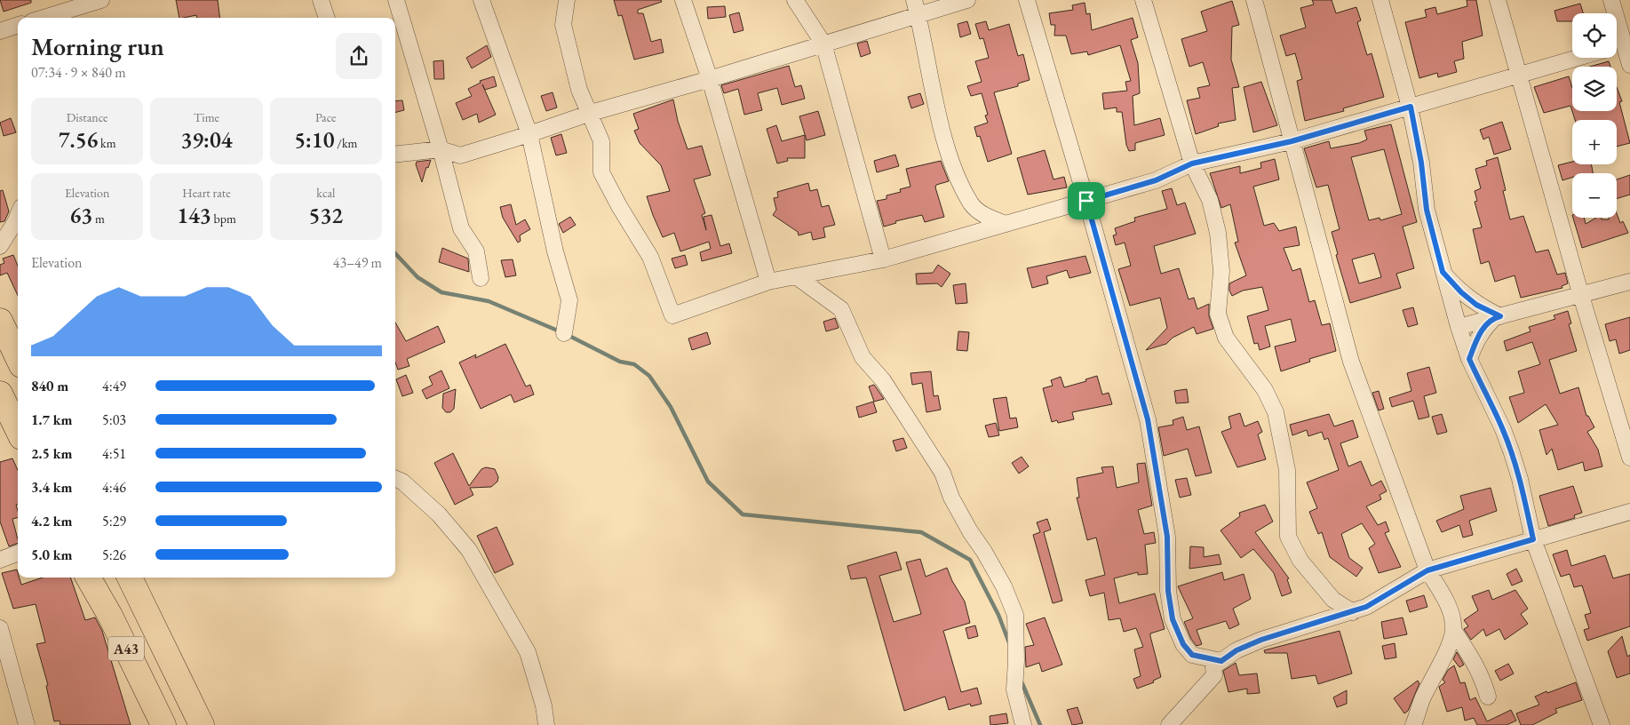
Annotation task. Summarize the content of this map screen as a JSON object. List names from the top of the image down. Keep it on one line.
{"streets":{"highway":["A43"]},"page":{"map_buttons":["+","−"],"heading":["Morning run","07:34 · 9 × 840 m"],"stats":[["Distance","7.56 km"],["Time","39:04"],["Pace","5:10 /km"],["Elevation","63 m"],["Heart rate","143 bpm"],["kcal","532"]],"chart":["Elevation","43–49 m"],"list":[{"name":"840 m","note":"4:49"},{"name":"1.7 km","note":"5:03"},{"name":"2.5 km","note":"4:51"},{"name":"3.4 km","note":"4:46"},{"name":"4.2 km","note":"5:29"},{"name":"5.0 km","note":"5:26"}]}}
